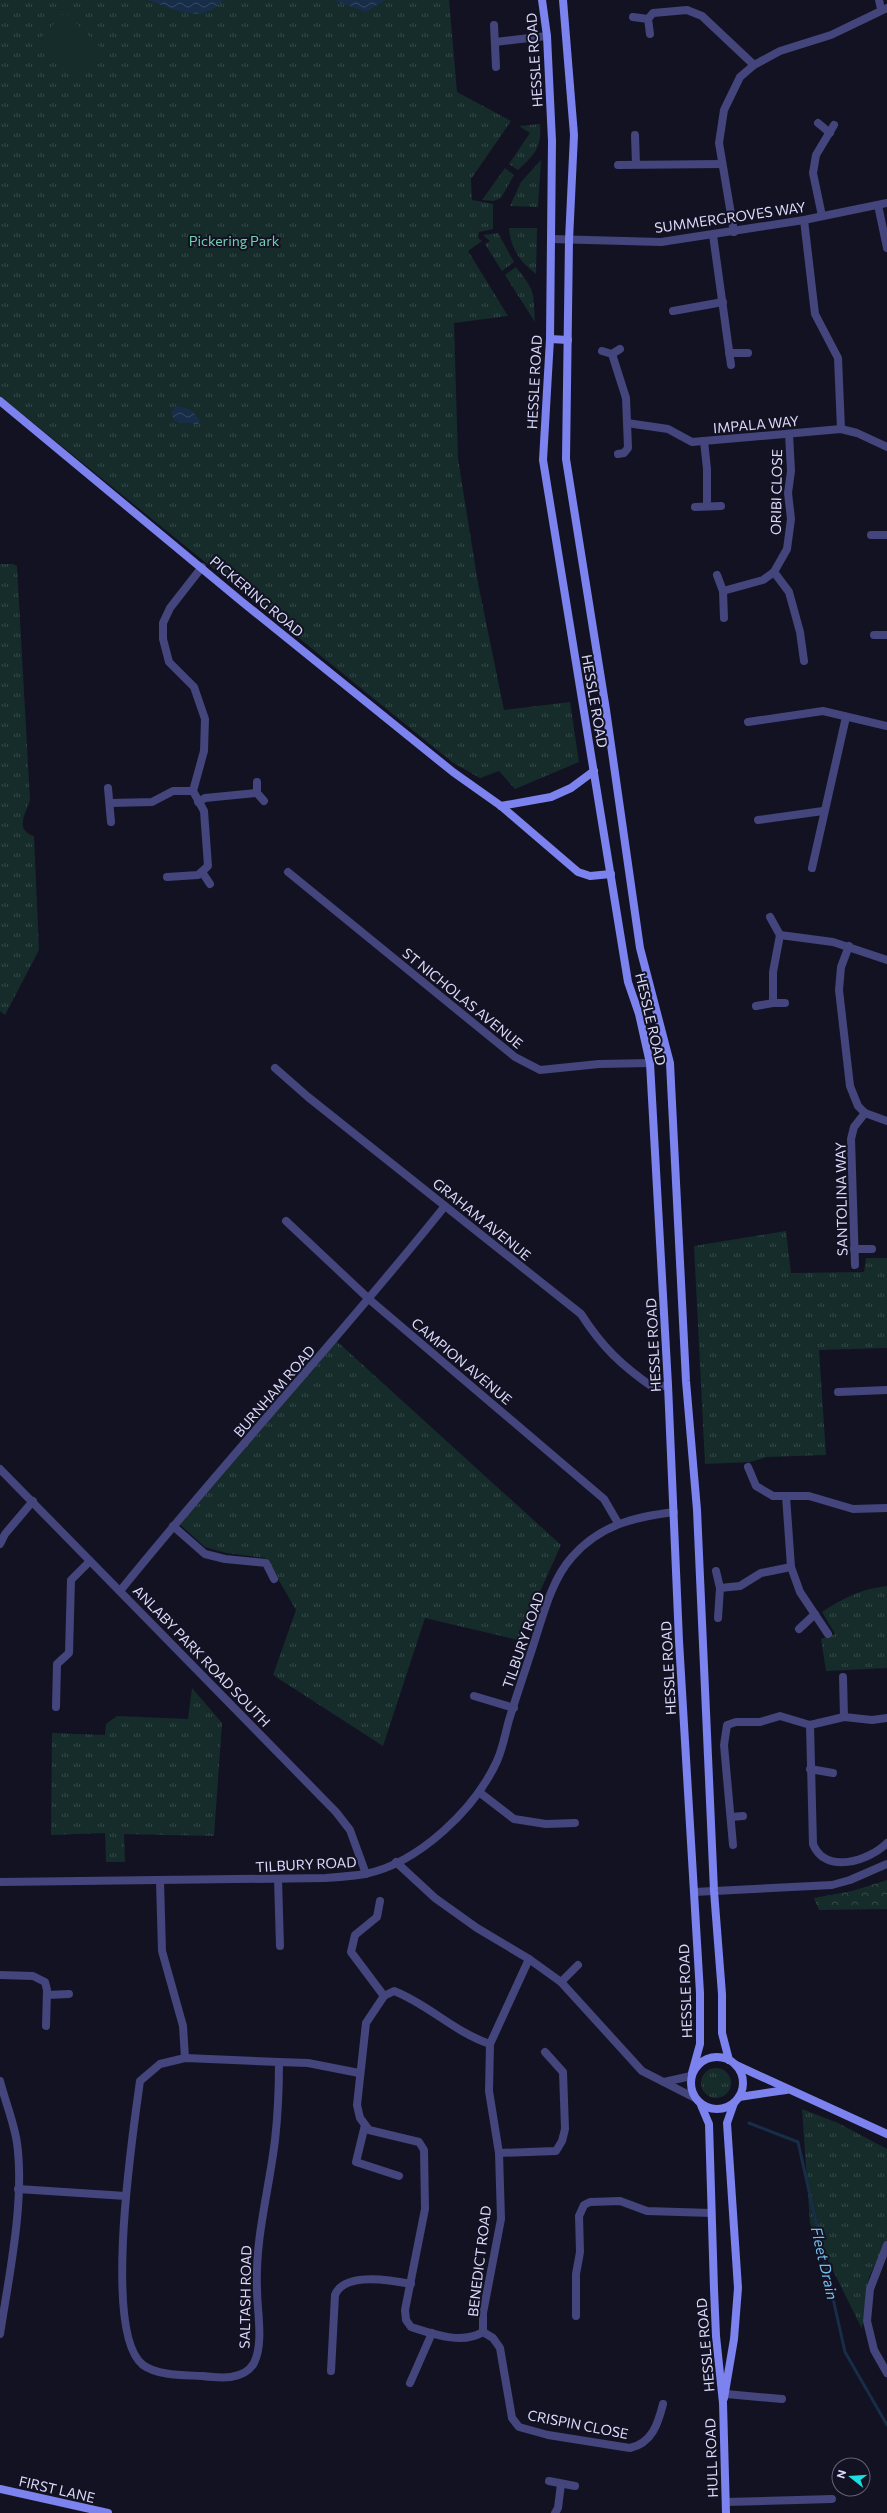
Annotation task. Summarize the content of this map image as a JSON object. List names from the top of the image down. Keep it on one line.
{"streets":{"street":["HESSLE ROAD","SUMMERGROVES WAY","IMPALA WAY","ORIBI CLOSE","PICKERING ROAD","ST NICHOLAS AVENUE","SANTOLINA WAY","GRAHAM AVENUE","CAMPION AVENUE","BURNHAM ROAD","TILBURY ROAD","ANLABY PARK ROAD SOUTH","BENEDICT ROAD","SALTASH ROAD","CRISPIN CLOSE","HULL ROAD","FIRST LANE"]},"crossings":[["HESSLE ROAD","SUMMERGROVES WAY"],["HESSLE ROAD","PICKERING ROAD"],["HESSLE ROAD","ST NICHOLAS AVENUE"],["HESSLE ROAD","GRAHAM AVENUE"],["HESSLE ROAD","TILBURY ROAD"],["HESSLE ROAD","HULL ROAD"],["IMPALA WAY","ORIBI CLOSE"],["GRAHAM AVENUE","BURNHAM ROAD"],["CAMPION AVENUE","BURNHAM ROAD"],["CAMPION AVENUE","TILBURY ROAD"],["BURNHAM ROAD","ANLABY PARK ROAD SOUTH"],["TILBURY ROAD","ANLABY PARK ROAD SOUTH"],["BENEDICT ROAD","CRISPIN CLOSE"]],"water":["Fleet Drain"],"parks":["Pickering Park"],"north":"left"}
